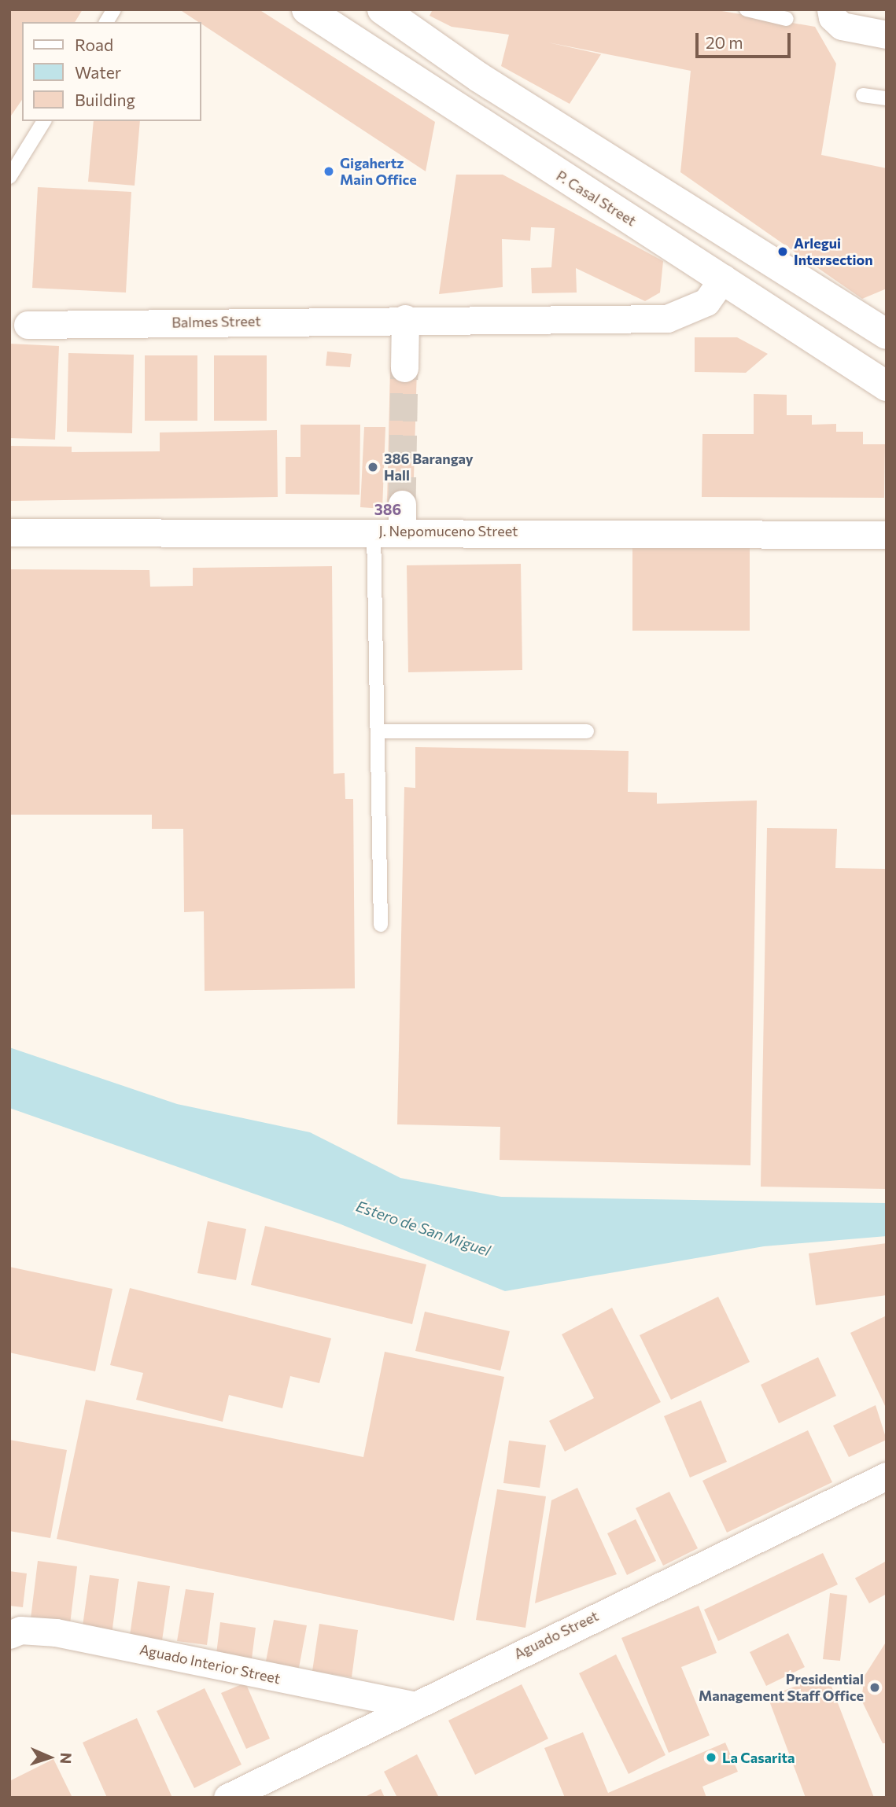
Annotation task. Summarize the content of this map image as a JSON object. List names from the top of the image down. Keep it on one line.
{"streets":{"main road":["P. Casal Street"],"street":["Balmes Street","J. Nepomuceno Street","Aguado Street","Aguado Interior Street"]},"crossings":[["P. Casal Street","Balmes Street"],["Aguado Street","Aguado Interior Street"]],"districts":["386"],"water":["Estero de San Miguel"],"places":["Gigahertz Main Office","Arlegui Intersection","386 Barangay Hall","Presidential Management Staff Office","La Casarita"],"legend":["Road","Water","Building"],"scale_bar":"20 m","north":"right"}
